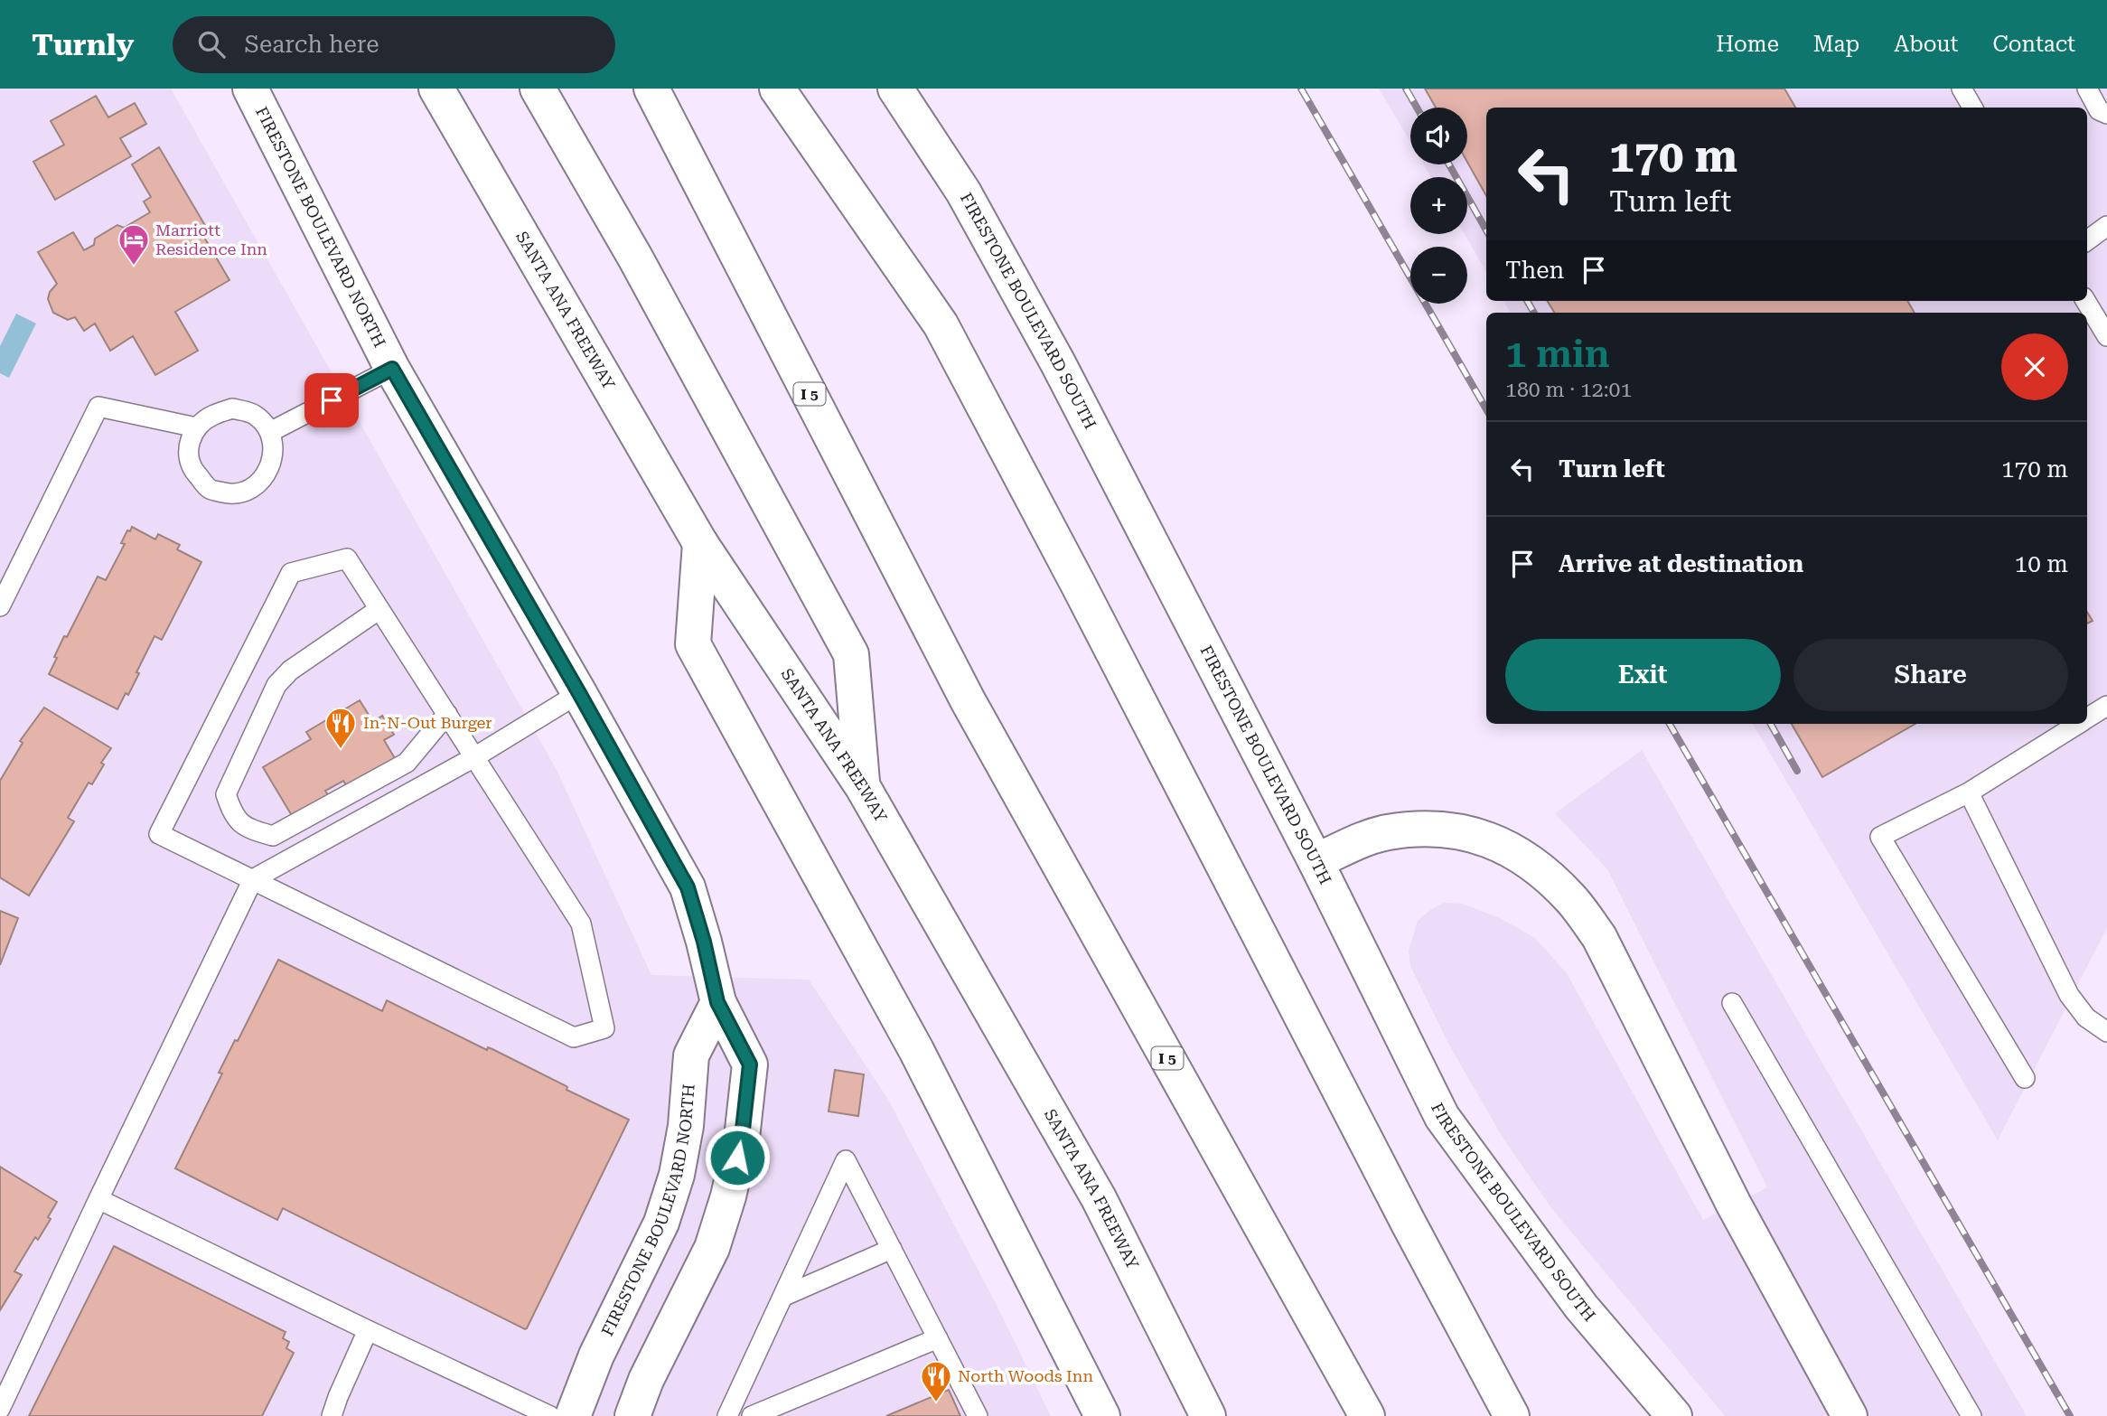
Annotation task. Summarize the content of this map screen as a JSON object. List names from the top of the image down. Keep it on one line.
{"streets":{"main road":["FIRESTONE BOULEVARD NORTH","SANTA ANA FREEWAY","FIRESTONE BOULEVARD SOUTH","I 5"]},"places":{"hotel":["Marriott Residence Inn"],"restaurant":["In-N-Out Burger","North Woods Inn"]},"page":{"header":"Turnly","search":"Search here","nav":["Home","Map","About","Contact"],"map_buttons":["+","−"],"turn":["170 m","Turn left"],"then":"Then","heading":["1 min","180 m · 12:01"],"list":[{"name":"Turn left","value":"170 m"},{"name":"Arrive at destination","value":"10 m"}],"buttons":["Exit","Share"]}}
